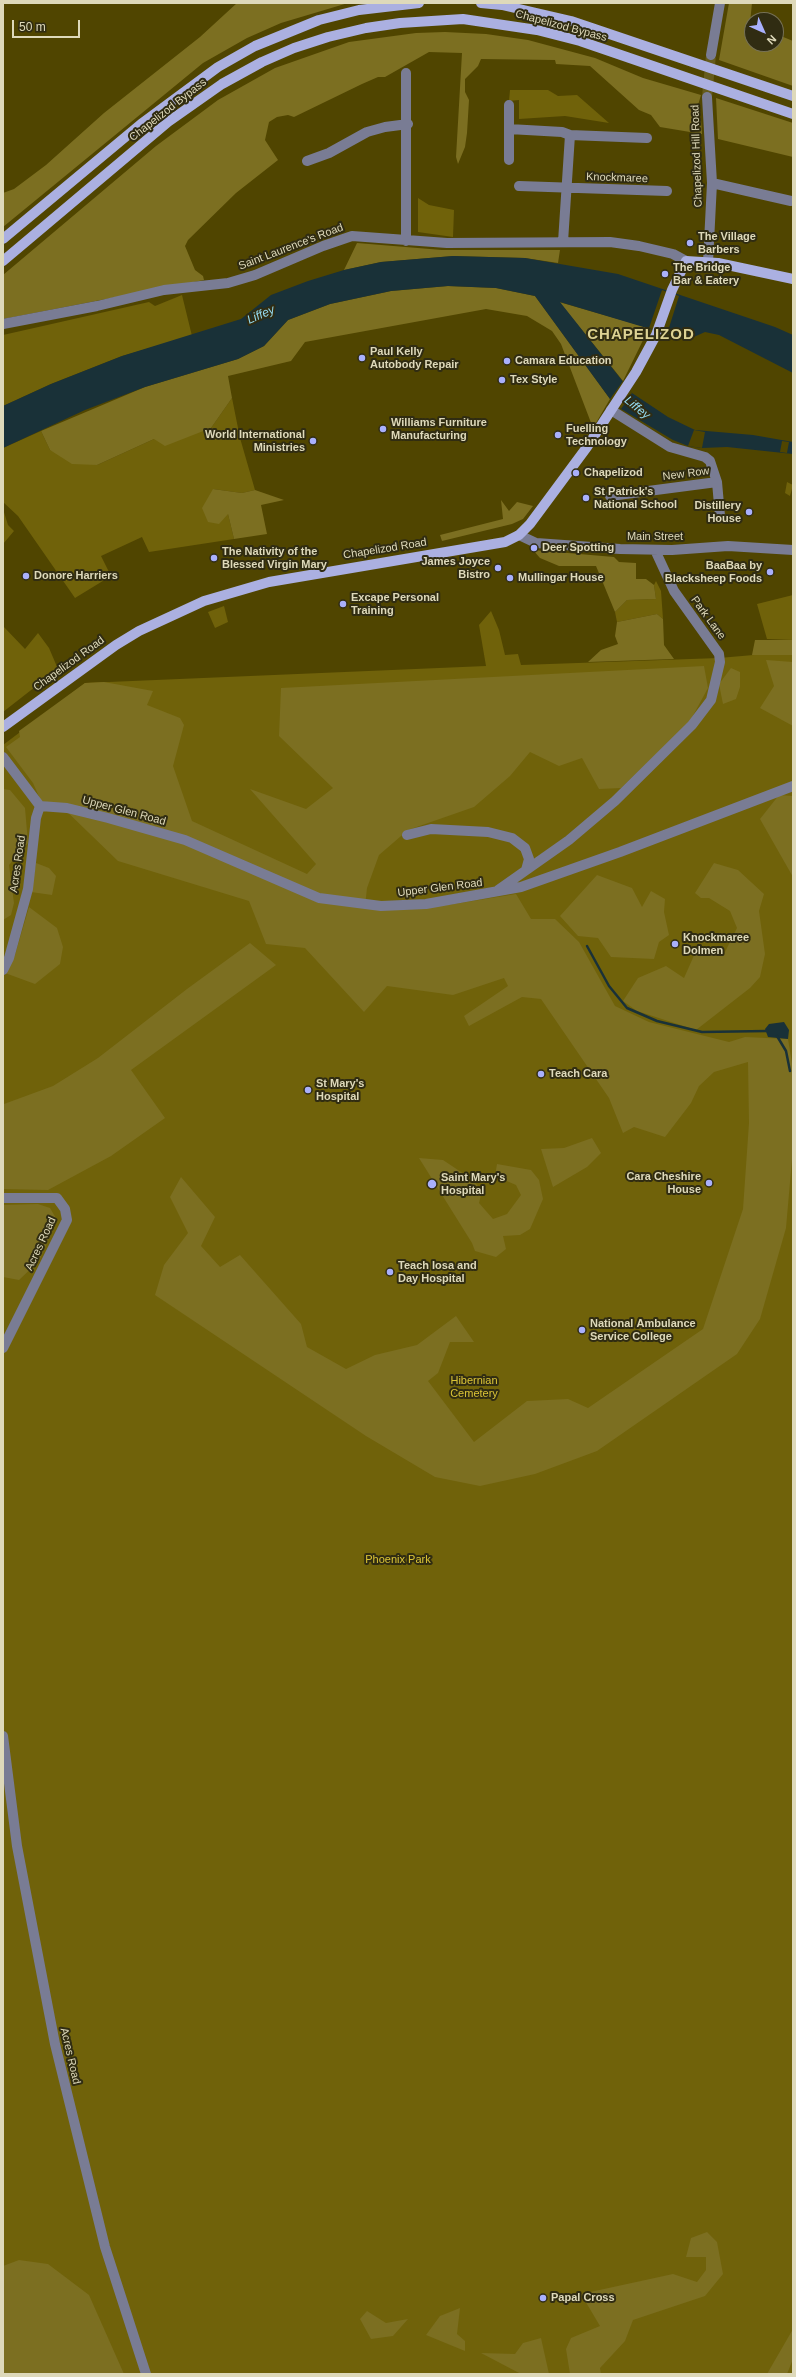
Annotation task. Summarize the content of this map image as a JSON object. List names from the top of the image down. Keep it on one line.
{"streets":{"main road":["Chapelizod Bypass","Saint Laurence's Road","Chapelizod Road"],"street":["Chapelizod Hill Road","Knockmaree","New Row","Main Street","Park Lane","Upper Glen Road","Acres Road"]},"crossings":[["Chapelizod Hill Road","Saint Laurence's Road"],["Saint Laurence's Road","Chapelizod Road"],["Main Street","Chapelizod Road"],["Main Street","Park Lane"],["Upper Glen Road","Acres Road"]],"districts":["CHAPELIZOD"],"water":["Liffey"],"parks":["Hibernian Cemetery","Phoenix Park"],"places":["The Village Barbers","The Bridge Bar & Eatery","Paul Kelly Autobody Repair","Camara Education","Tex Style","Williams Furniture Manufacturing","Fuelling Technology","World International Ministries","Chapelizod","St Patrick's National School","Distillery House","Deer Spotting","The Nativity of the Blessed Virgin Mary","James Joyce Bistro","BaaBaa by Blacksheep Foods","Donore Harriers","Mullingar House","Excape Personal Training","Knockmaree Dolmen","Teach Cara","St Mary's Hospital","Cara Cheshire House","Saint Mary's Hospital","Teach Iosa and Day Hospital","National Ambulance Service College","Papal Cross"],"scale_bar":"50 m","north":"bottom right"}
